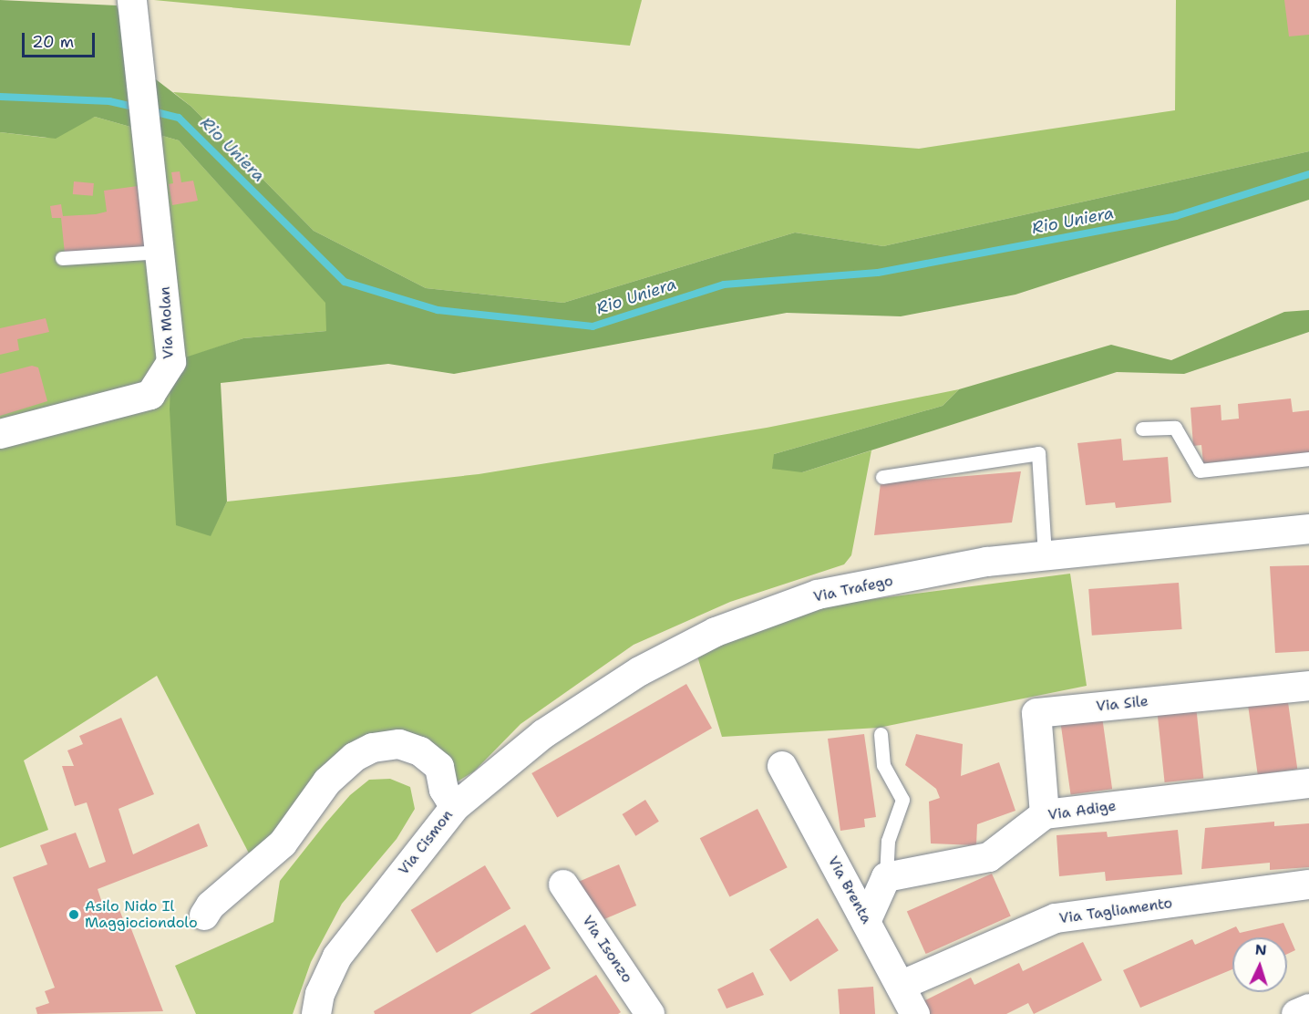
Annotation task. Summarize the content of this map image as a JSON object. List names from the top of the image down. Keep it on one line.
{"streets":{"street":["Via Molan","Via Trafego","Via Sile","Via Adige","Via Cismon","Via Brenta","Via Tagliamento","Via Isonzo"]},"crossings":[["Via Trafego","Via Cismon"],["Via Sile","Via Adige"],["Via Brenta","Via Tagliamento"]],"water":["Rio Uniera"],"places":["Asilo Nido Il Maggiociondolo"],"scale_bar":"20 m","north":"top"}
